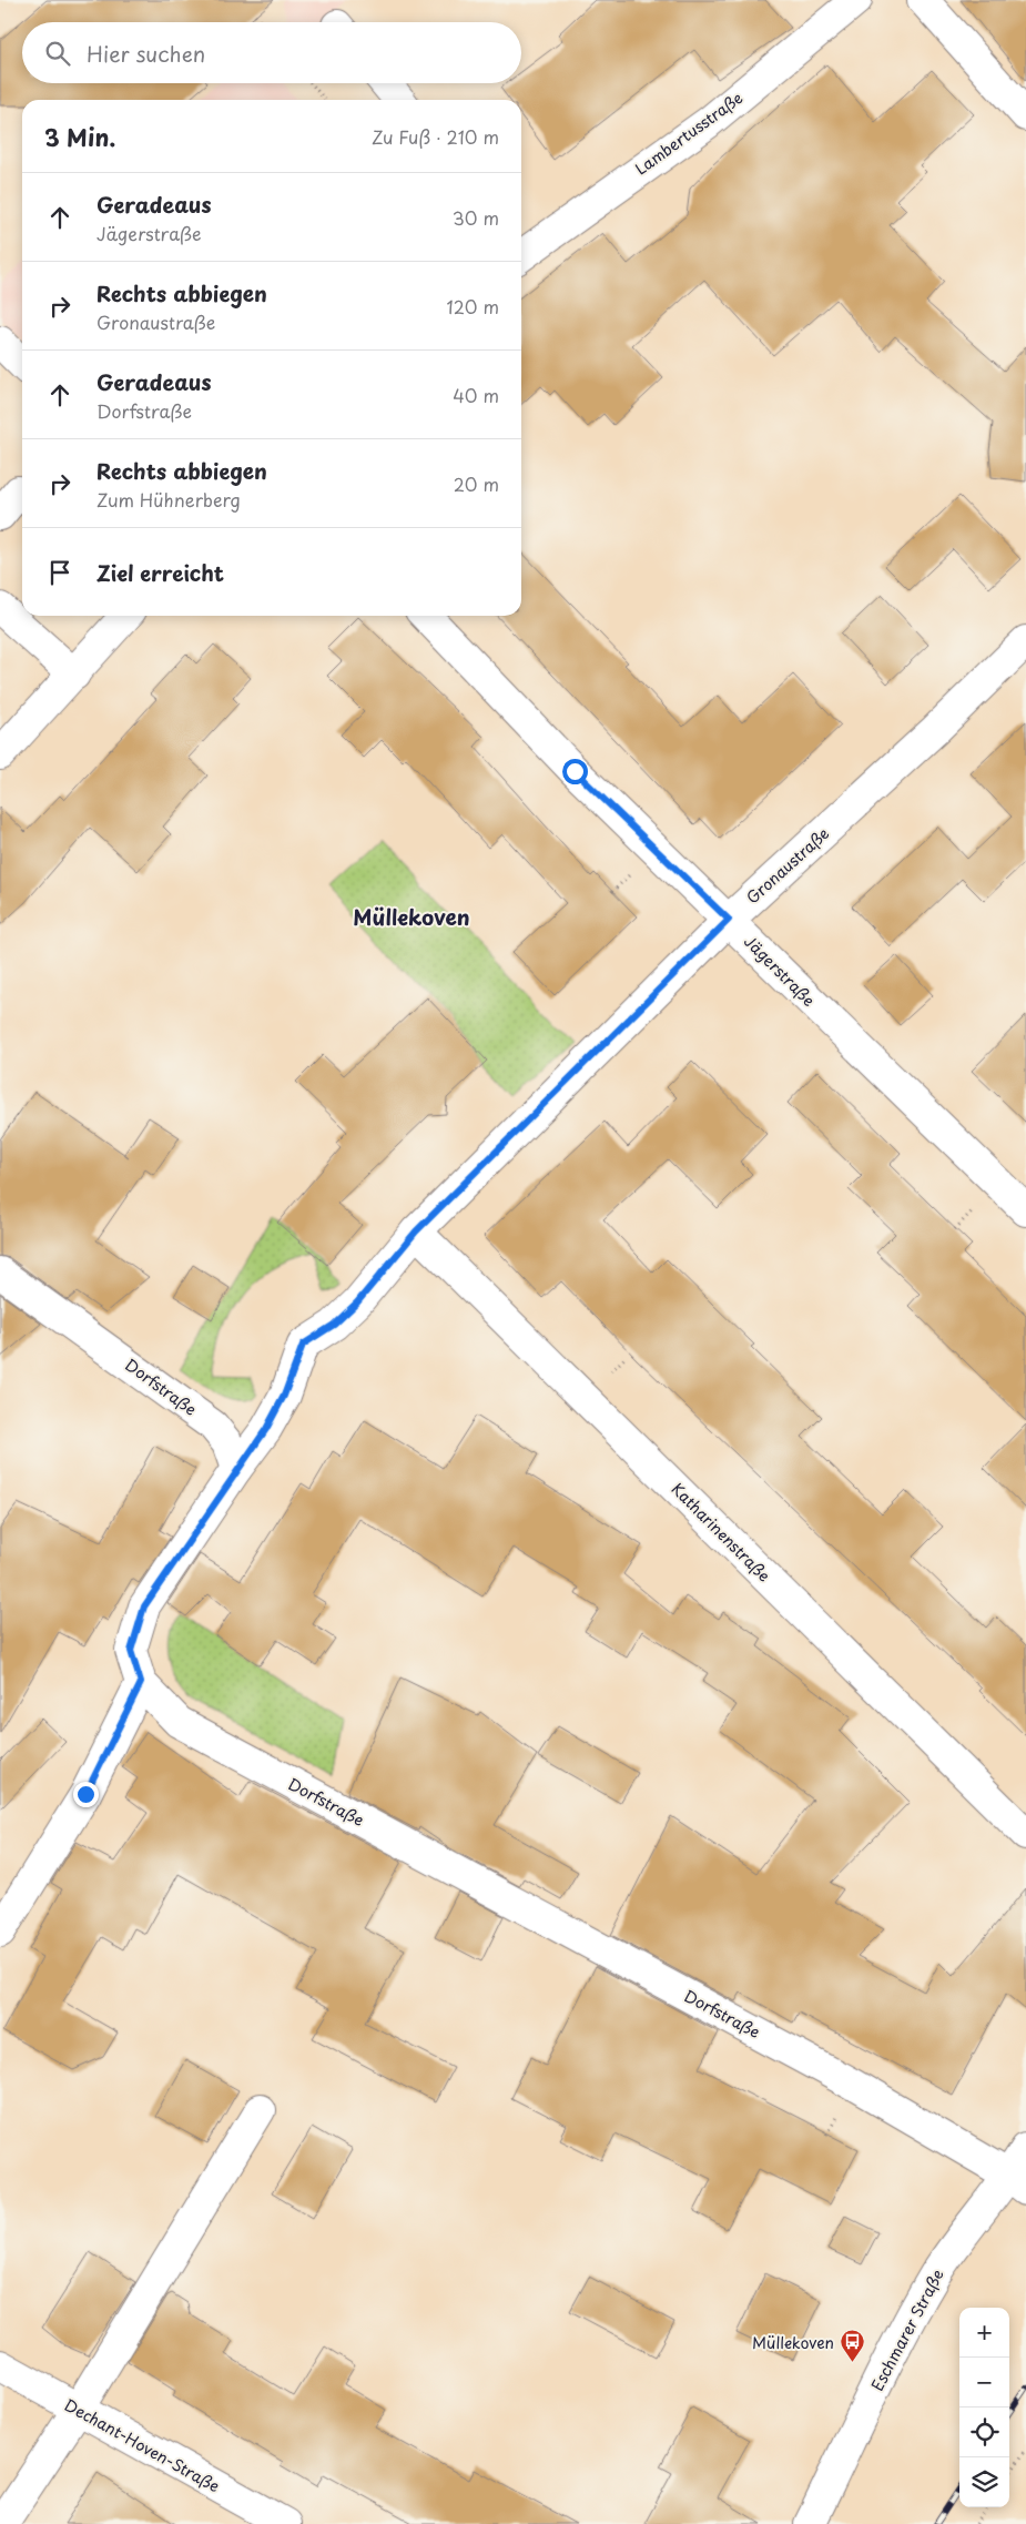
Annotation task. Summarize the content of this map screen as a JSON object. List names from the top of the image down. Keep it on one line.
{"streets":{"street":["Lambertusstraße","Gronaustraße","Jägerstraße","Dorfstraße","Katharinenstraße","Eschmarer Straße","Dechant-Hoven-Straße"]},"crossings":[["Gronaustraße","Jägerstraße"],["Gronaustraße","Dorfstraße"],["Gronaustraße","Katharinenstraße"],["Dorfstraße","Eschmarer Straße"]],"districts":["Müllekoven"],"places":{"bus stop":["Müllekoven"]},"page":{"search":"Hier suchen","heading":["3 Min.","Zu Fuß · 210 m"],"list":[["Geradeaus","Jägerstraße","30 m"],["Rechts abbiegen","Gronaustraße","120 m"],["Geradeaus","Dorfstraße","40 m"],["Rechts abbiegen","Zum Hühnerberg","20 m"],"Ziel erreicht"],"map_buttons":["+","−"]}}
